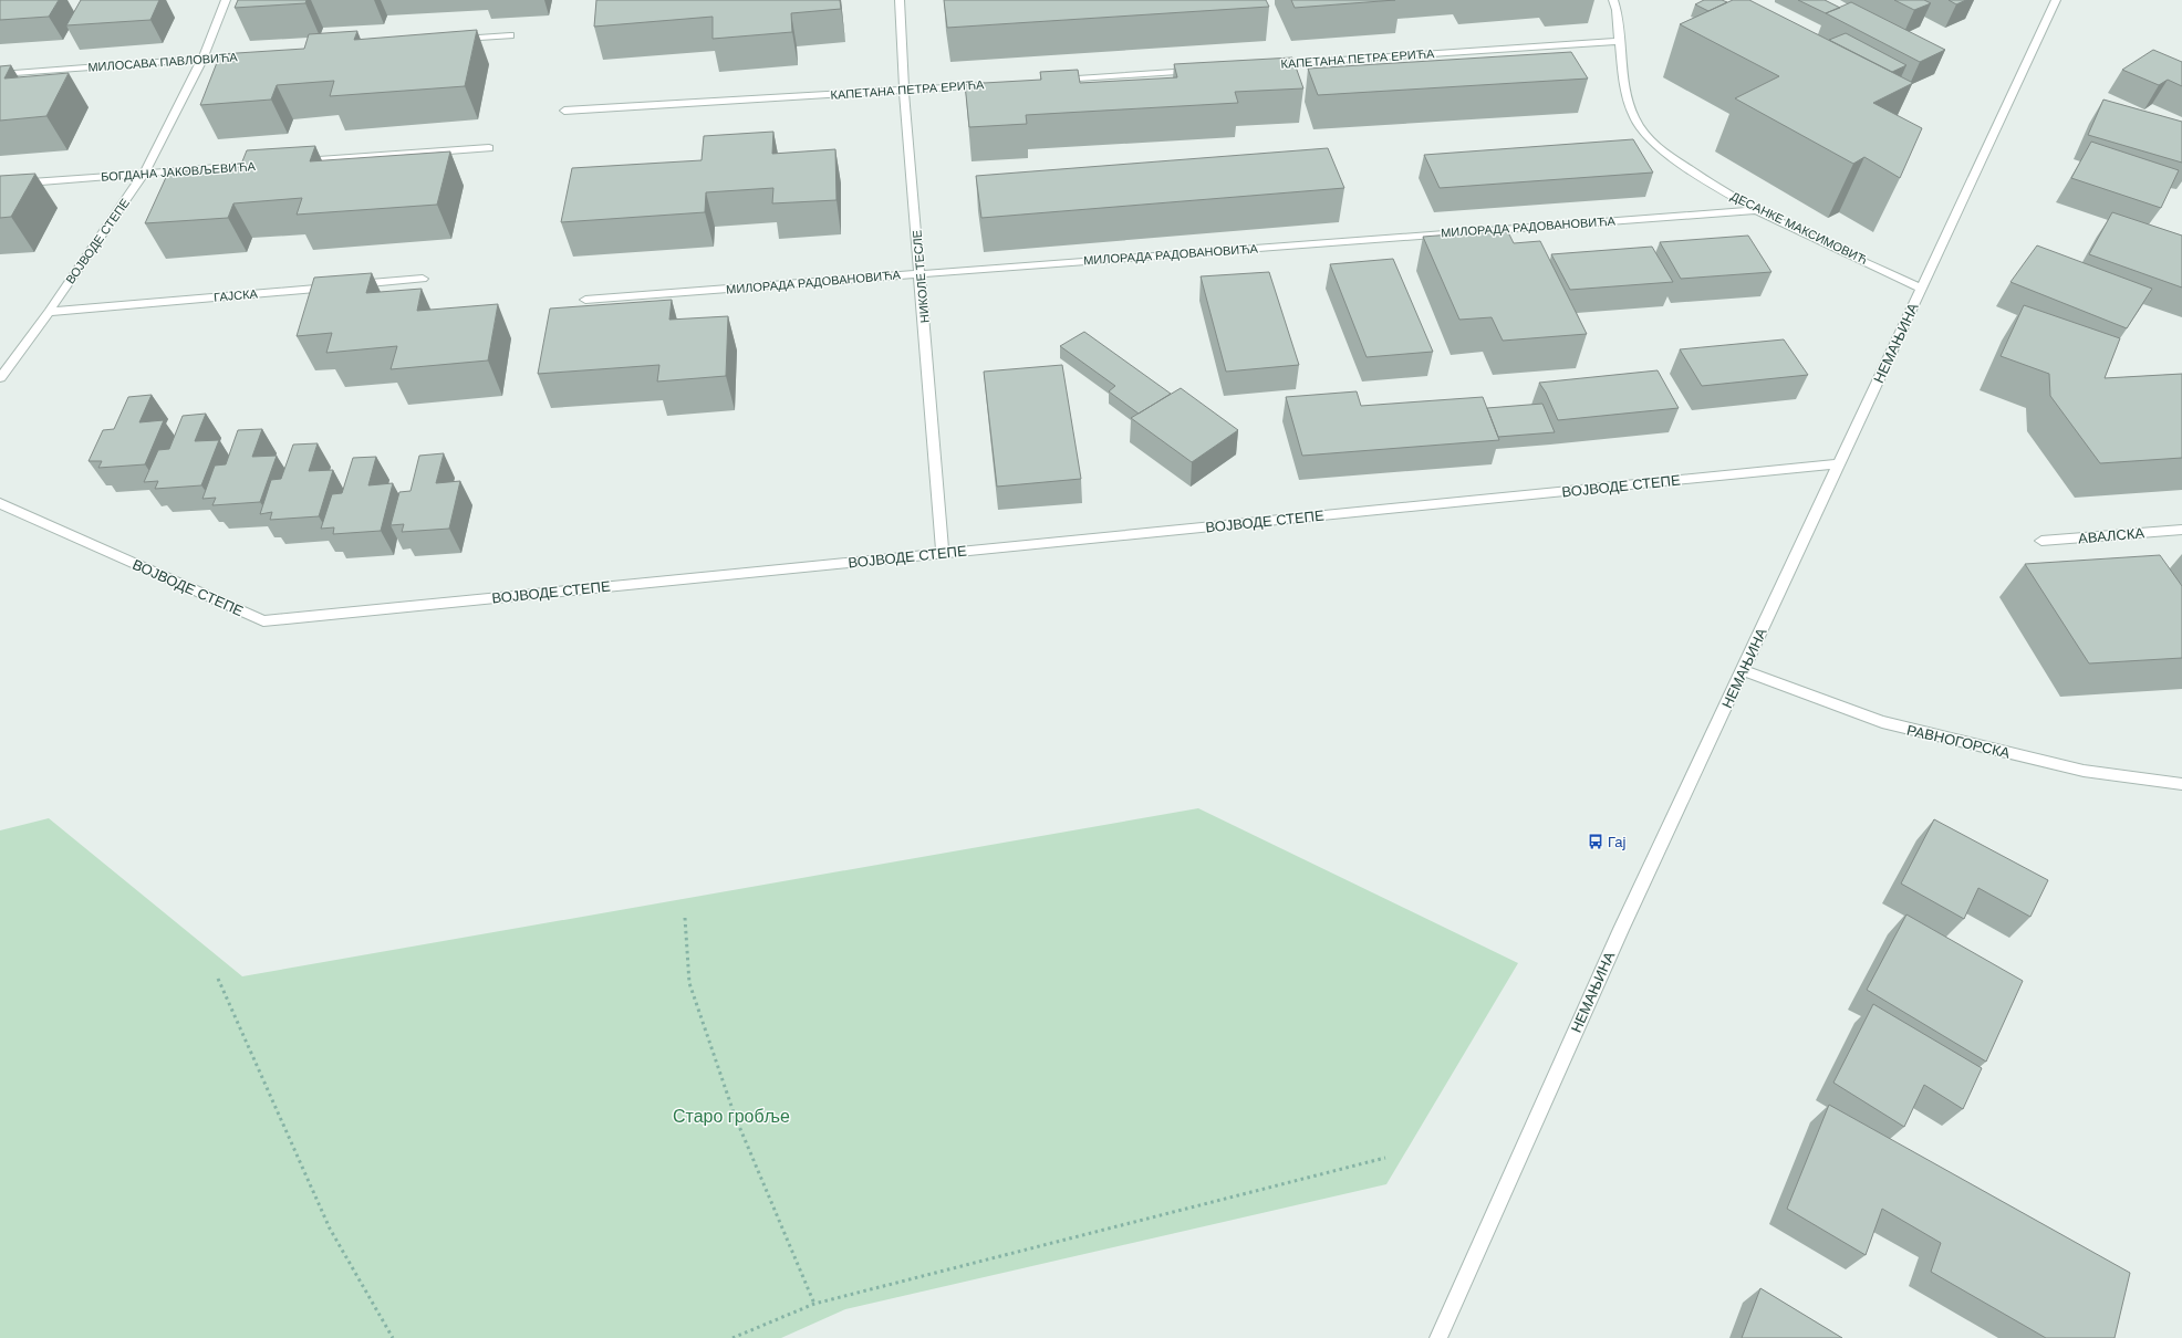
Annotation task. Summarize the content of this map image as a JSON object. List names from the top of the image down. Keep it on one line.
{"streets":{"street":["КАПЕТАНА ПЕТРА ЕРИЋА","МИЛОСАВА ПАВЛОВИЋА","БОГДАНА ЈАКОВЉЕВИЋА","МИЛОРАДА РАДОВАНОВИЋА","ДЕСАНКЕ МАКСИМОВИЋ","ВОЈВОДЕ СТЕПЕ","НИКОЛЕ ТЕСЛЕ","ГАЈСКА","НЕМАЊИНА","АВАЛСКА","РАВНОГОРСКА"]},"crossings":[["КАПЕТАНА ПЕТРА ЕРИЋА","ДЕСАНКЕ МАКСИМОВИЋ"],["КАПЕТАНА ПЕТРА ЕРИЋА","НИКОЛЕ ТЕСЛЕ"],["МИЛОСАВА ПАВЛОВИЋА","ВОЈВОДЕ СТЕПЕ"],["БОГДАНА ЈАКОВЉЕВИЋА","ВОЈВОДЕ СТЕПЕ"],["МИЛОРАДА РАДОВАНОВИЋА","ДЕСАНКЕ МАКСИМОВИЋ"],["МИЛОРАДА РАДОВАНОВИЋА","НИКОЛЕ ТЕСЛЕ"],["ДЕСАНКЕ МАКСИМОВИЋ","НЕМАЊИНА"],["ВОЈВОДЕ СТЕПЕ","НИКОЛЕ ТЕСЛЕ"],["ВОЈВОДЕ СТЕПЕ","ГАЈСКА"],["ВОЈВОДЕ СТЕПЕ","НЕМАЊИНА"],["НЕМАЊИНА","РАВНОГОРСКА"]],"parks":["Старо гробље"],"places":{"bus stop":["Гај"]}}
